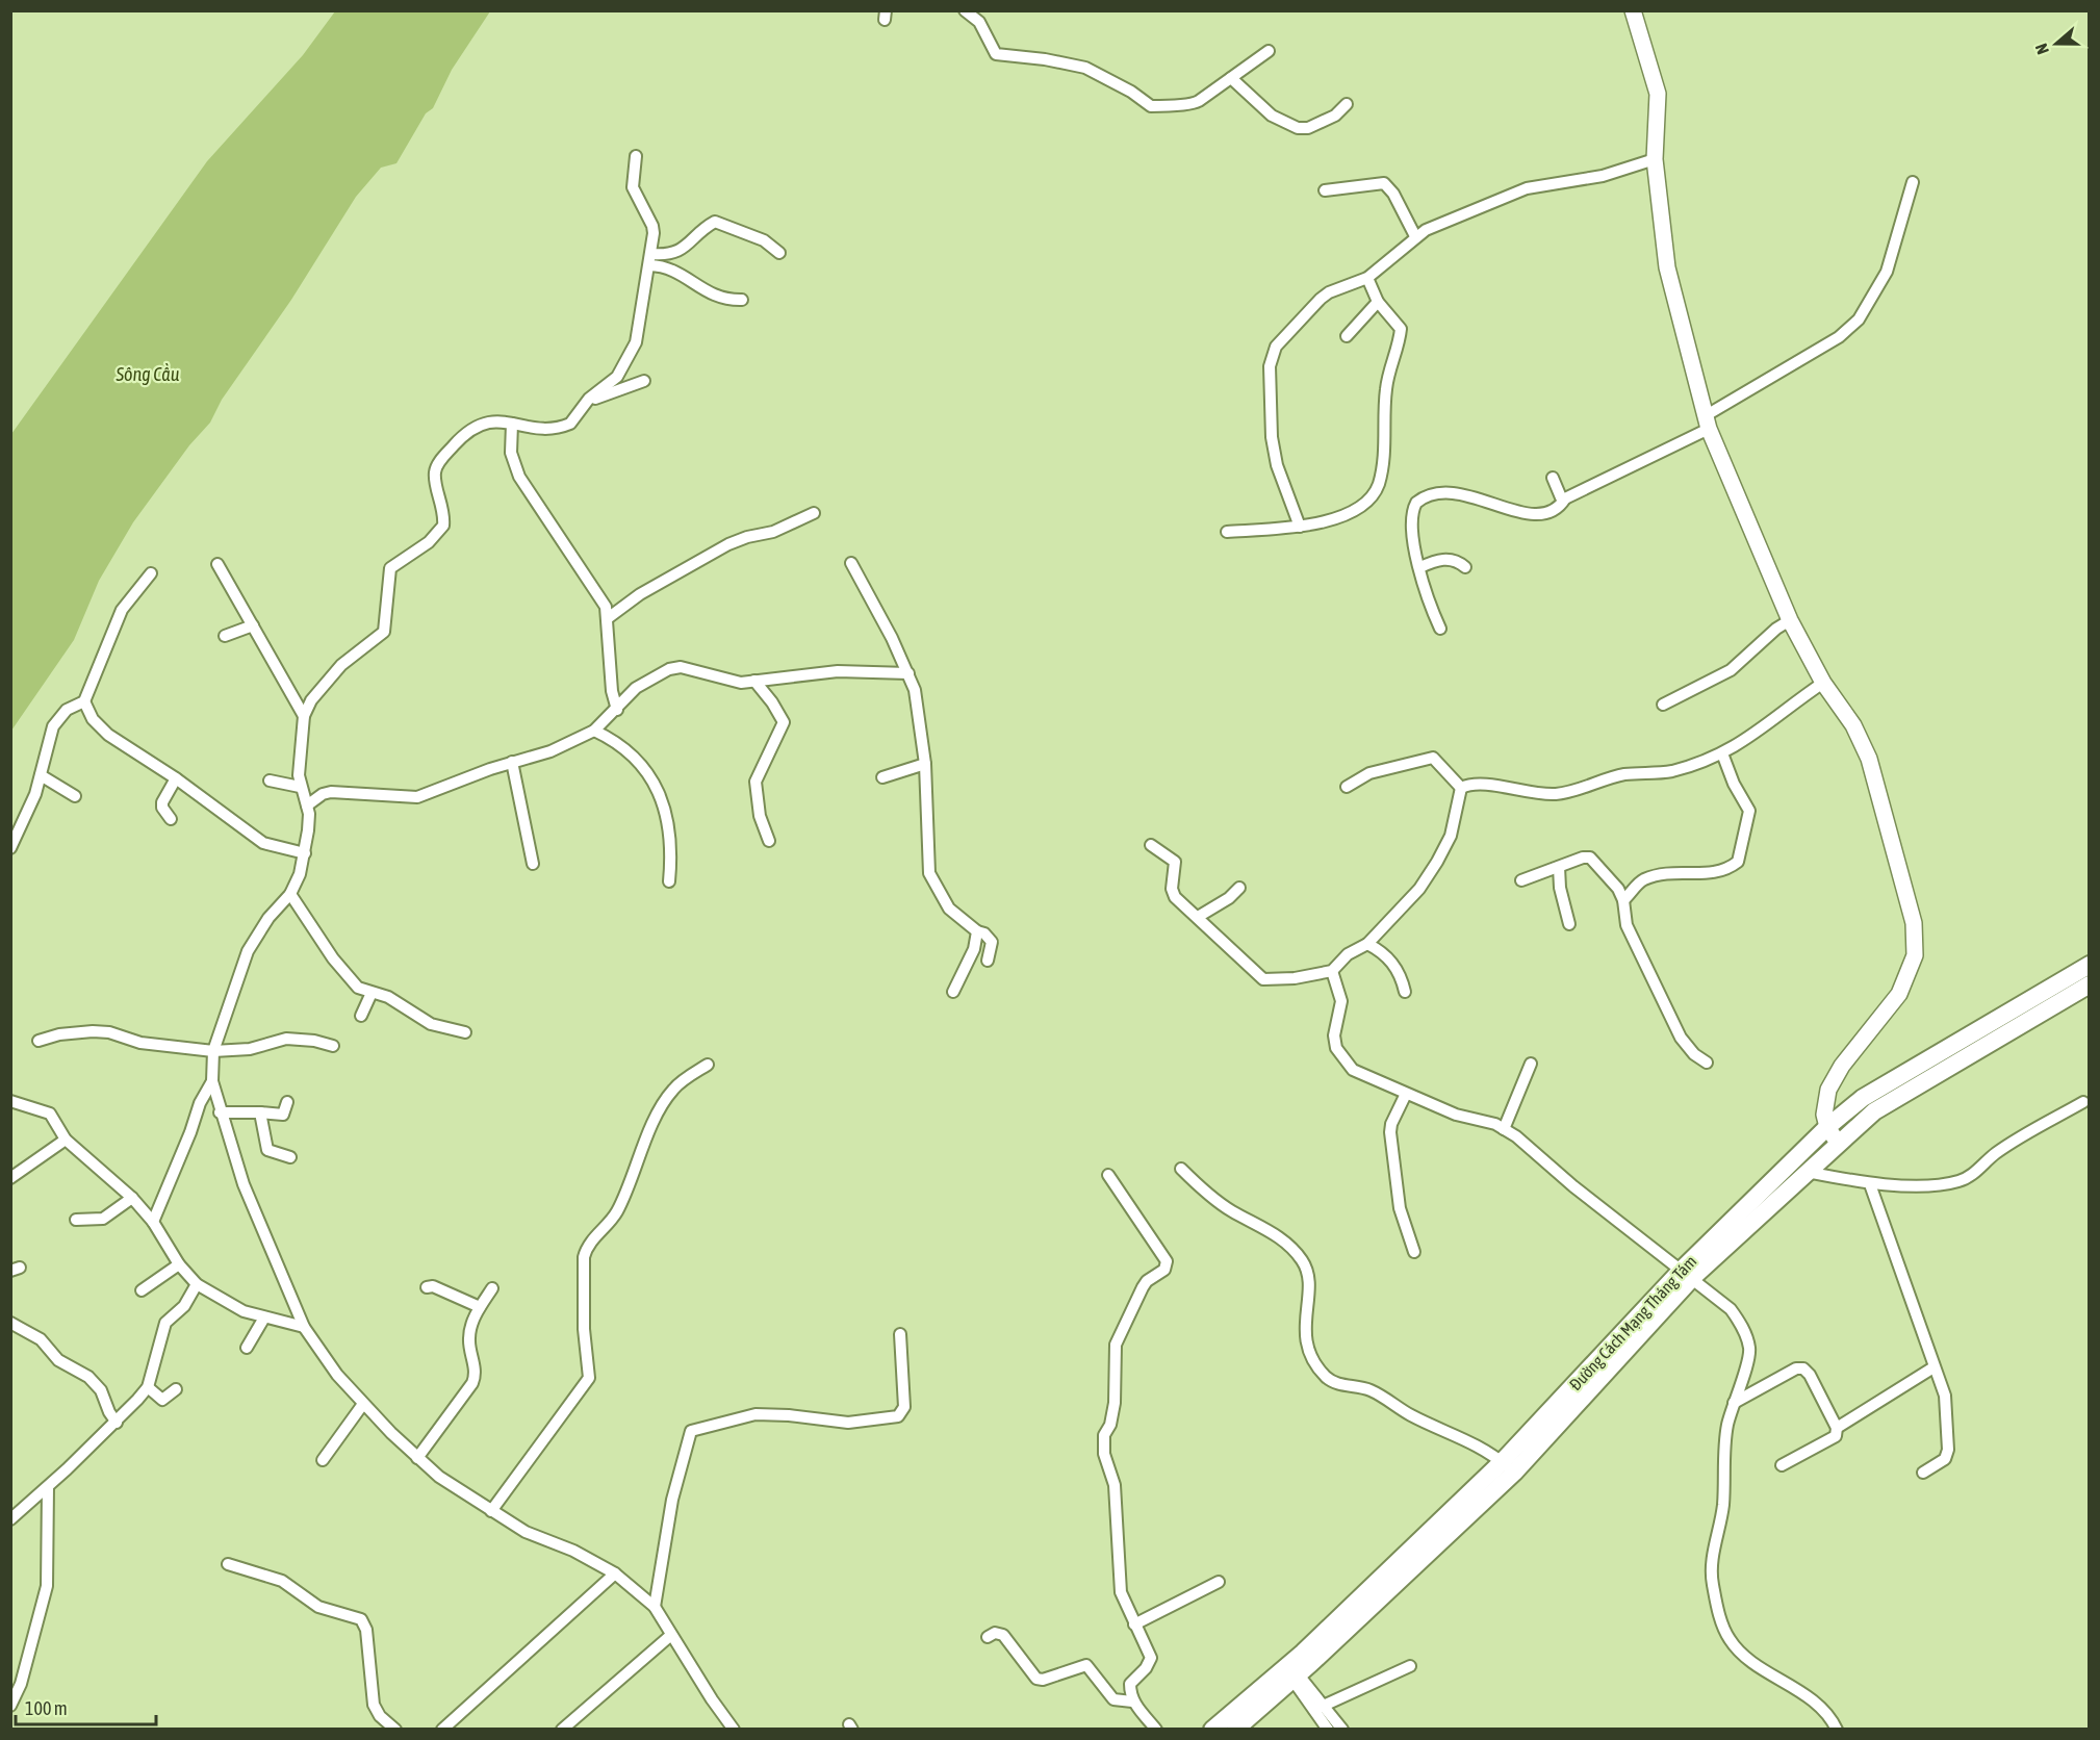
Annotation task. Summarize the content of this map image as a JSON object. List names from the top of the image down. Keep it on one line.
{"streets":{"main road":["Đường Cách Mạng Tháng Tám"]},"water":["Sông Cầu"],"scale_bar":"100 m","north":"left"}
